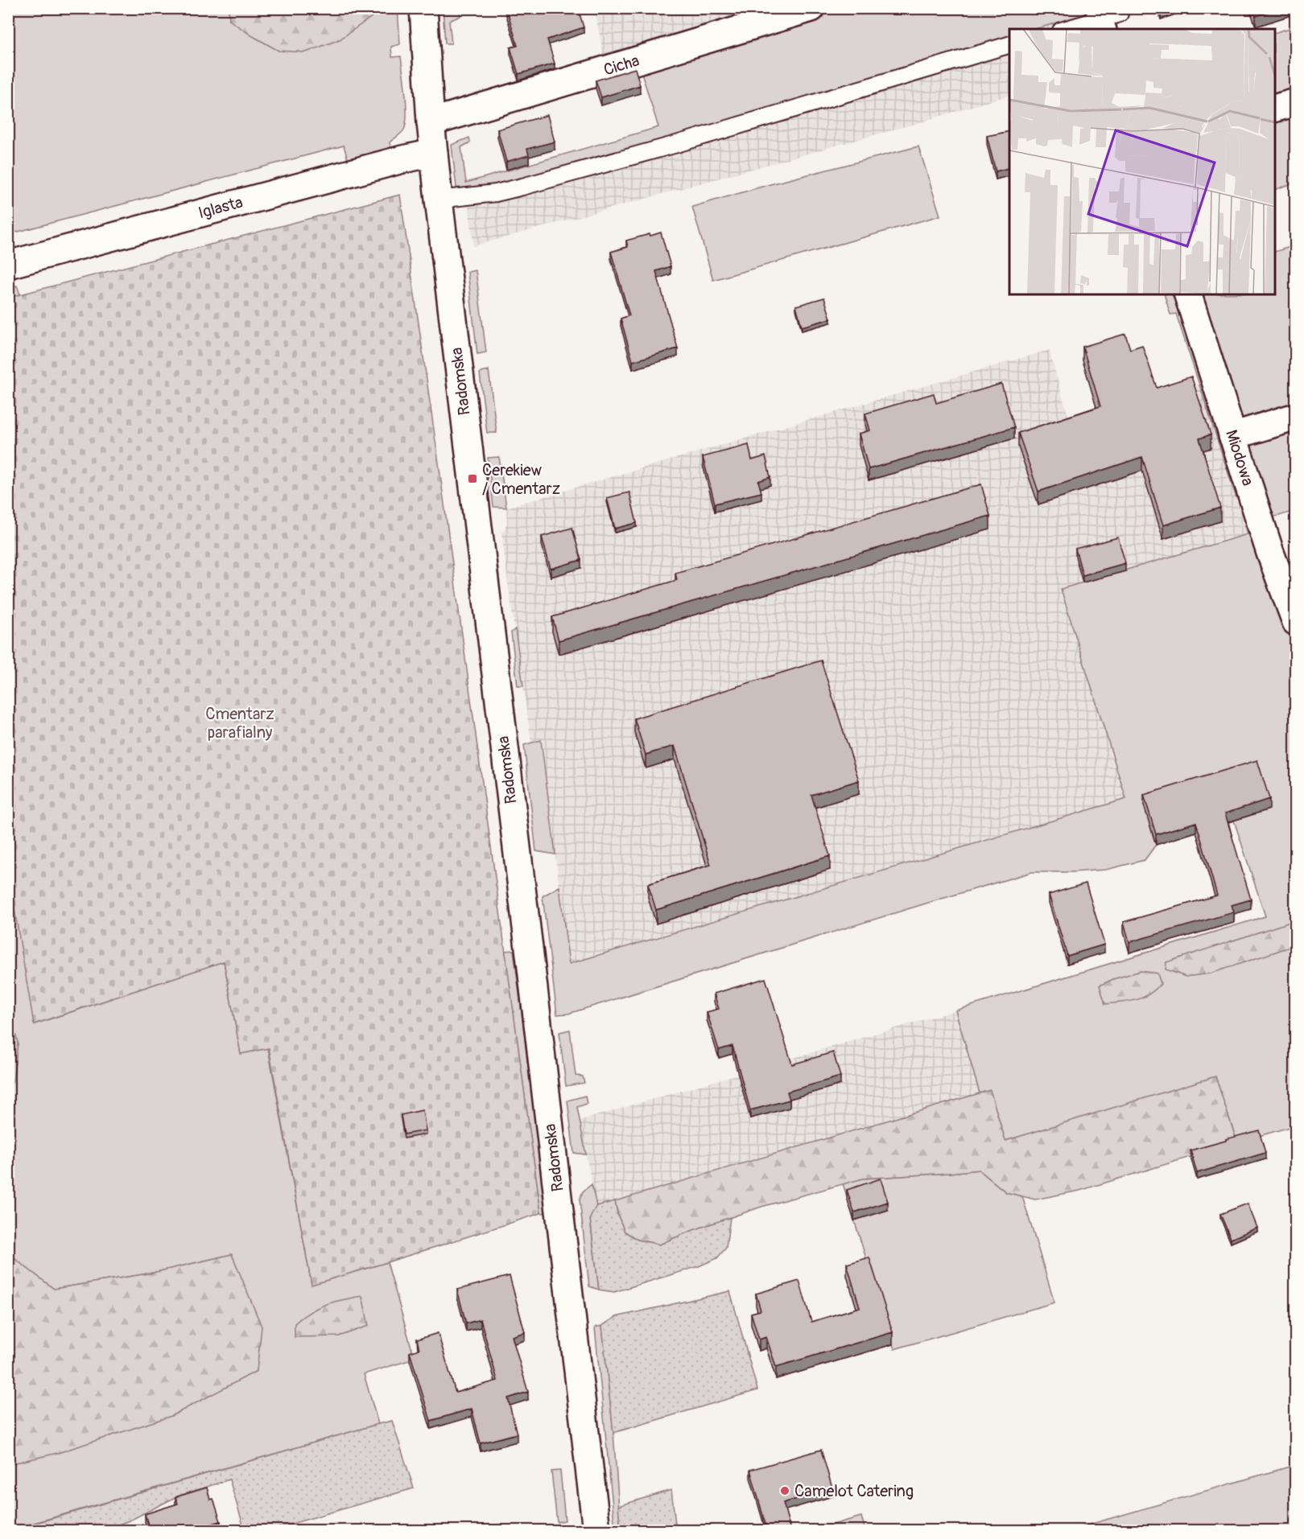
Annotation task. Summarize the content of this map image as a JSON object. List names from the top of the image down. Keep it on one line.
{"streets":{"street":["Cicha","Iglasta","Radomska","Miodowa"]},"crossings":[["Cicha","Radomska"],["Iglasta","Radomska"]],"parks":["Cmentarz parafialny"],"places":{"transit":["Cerekiew / Cmentarz"],"other":["Camelot Catering"]}}
